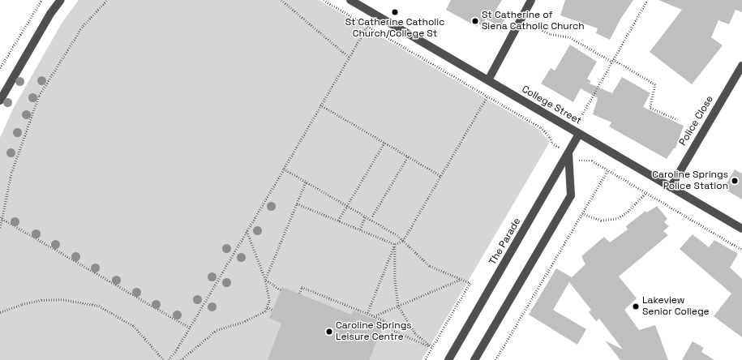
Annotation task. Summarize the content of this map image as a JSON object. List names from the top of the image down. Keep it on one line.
{"streets":{"street":["College Street","Police Close","The Parade"]},"crossings":[["College Street","Police Close"],["College Street","The Parade"]],"places":["St Catherine Catholic Church/College St","St Catherine of Siena Catholic Church","Caroline Springs Police Station","Lakeview Senior College","Caroline Springs Leisure Centre"]}
